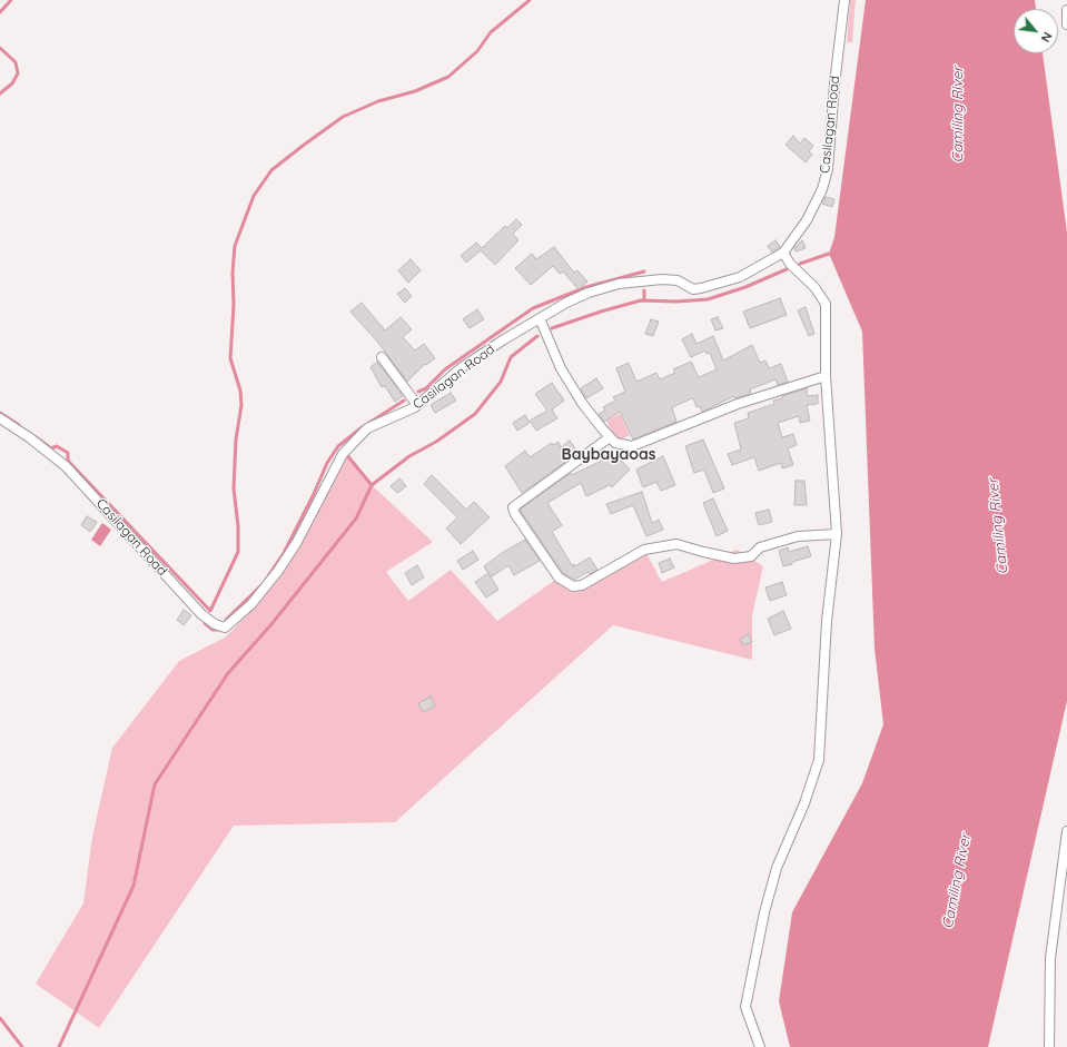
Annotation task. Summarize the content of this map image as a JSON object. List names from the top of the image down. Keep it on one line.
{"streets":{"street":["Casilagan Road"]},"districts":["Baybayaoas"],"water":["Camiling River"],"north":"bottom right"}
